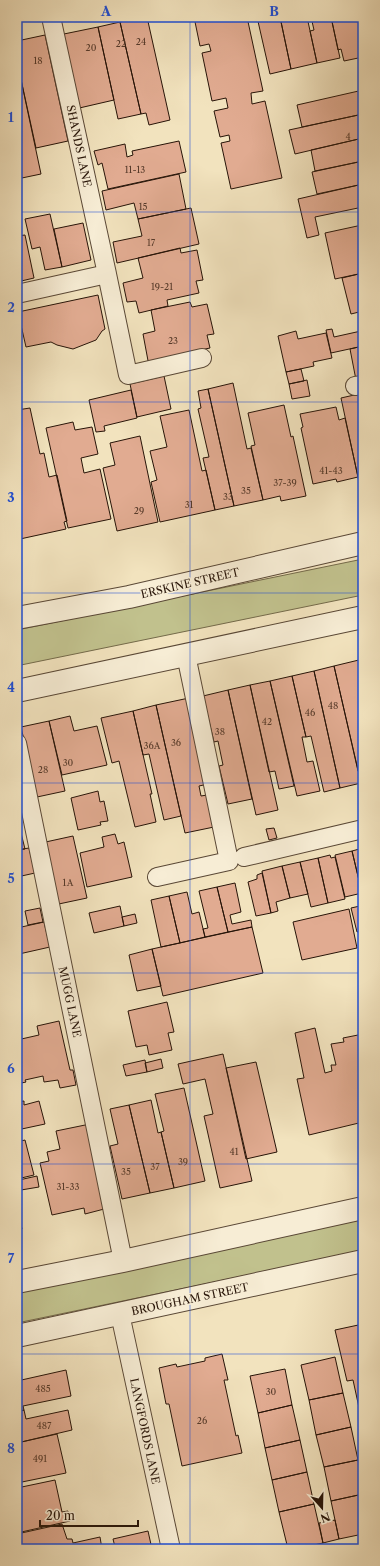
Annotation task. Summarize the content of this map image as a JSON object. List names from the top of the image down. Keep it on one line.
{"streets":{"street":["ERSKINE STREET","BROUGHAM STREET"],"lane":["SHANDS LANE","MUGG LANE","LANGFORDS LANE"]},"crossings":[["BROUGHAM STREET","LANGFORDS LANE"]],"house_numbers":["24","22","20","18","4","11-13","15","17","19-21","23","41-43","37-39","35","33","31","29","48","46","42","38","36","36A","30","28","1A","41","39","37","35","31-33","485","30","26","487","491"],"scale_bar":"20 m","north":"bottom","grid":{"columns":["A","B"],"rows":["1","2","3","4","5","6","7","8"]}}
